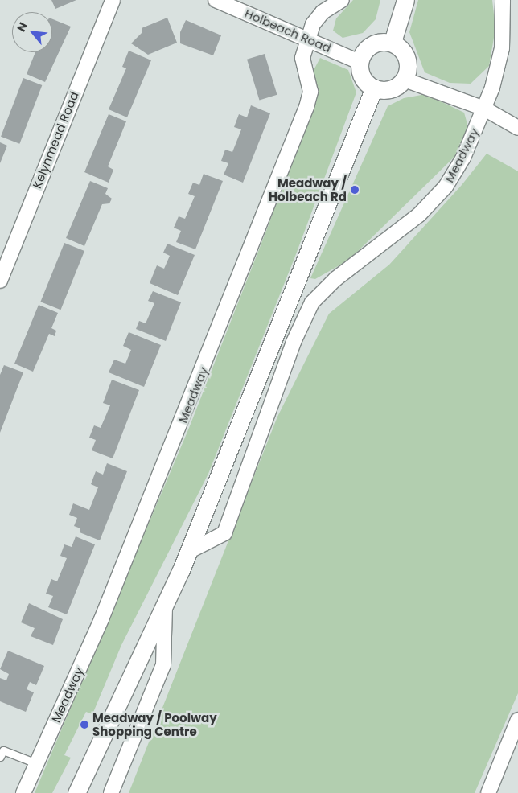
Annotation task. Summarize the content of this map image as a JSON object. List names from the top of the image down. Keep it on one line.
{"streets":{"street":["Holbeach Road","Kelynmead Road","Meadway"]},"crossings":[["Holbeach Road","Meadway"]],"places":["Meadway / Holbeach Rd","Meadway / Poolway Shopping Centre"],"north":"top left"}
